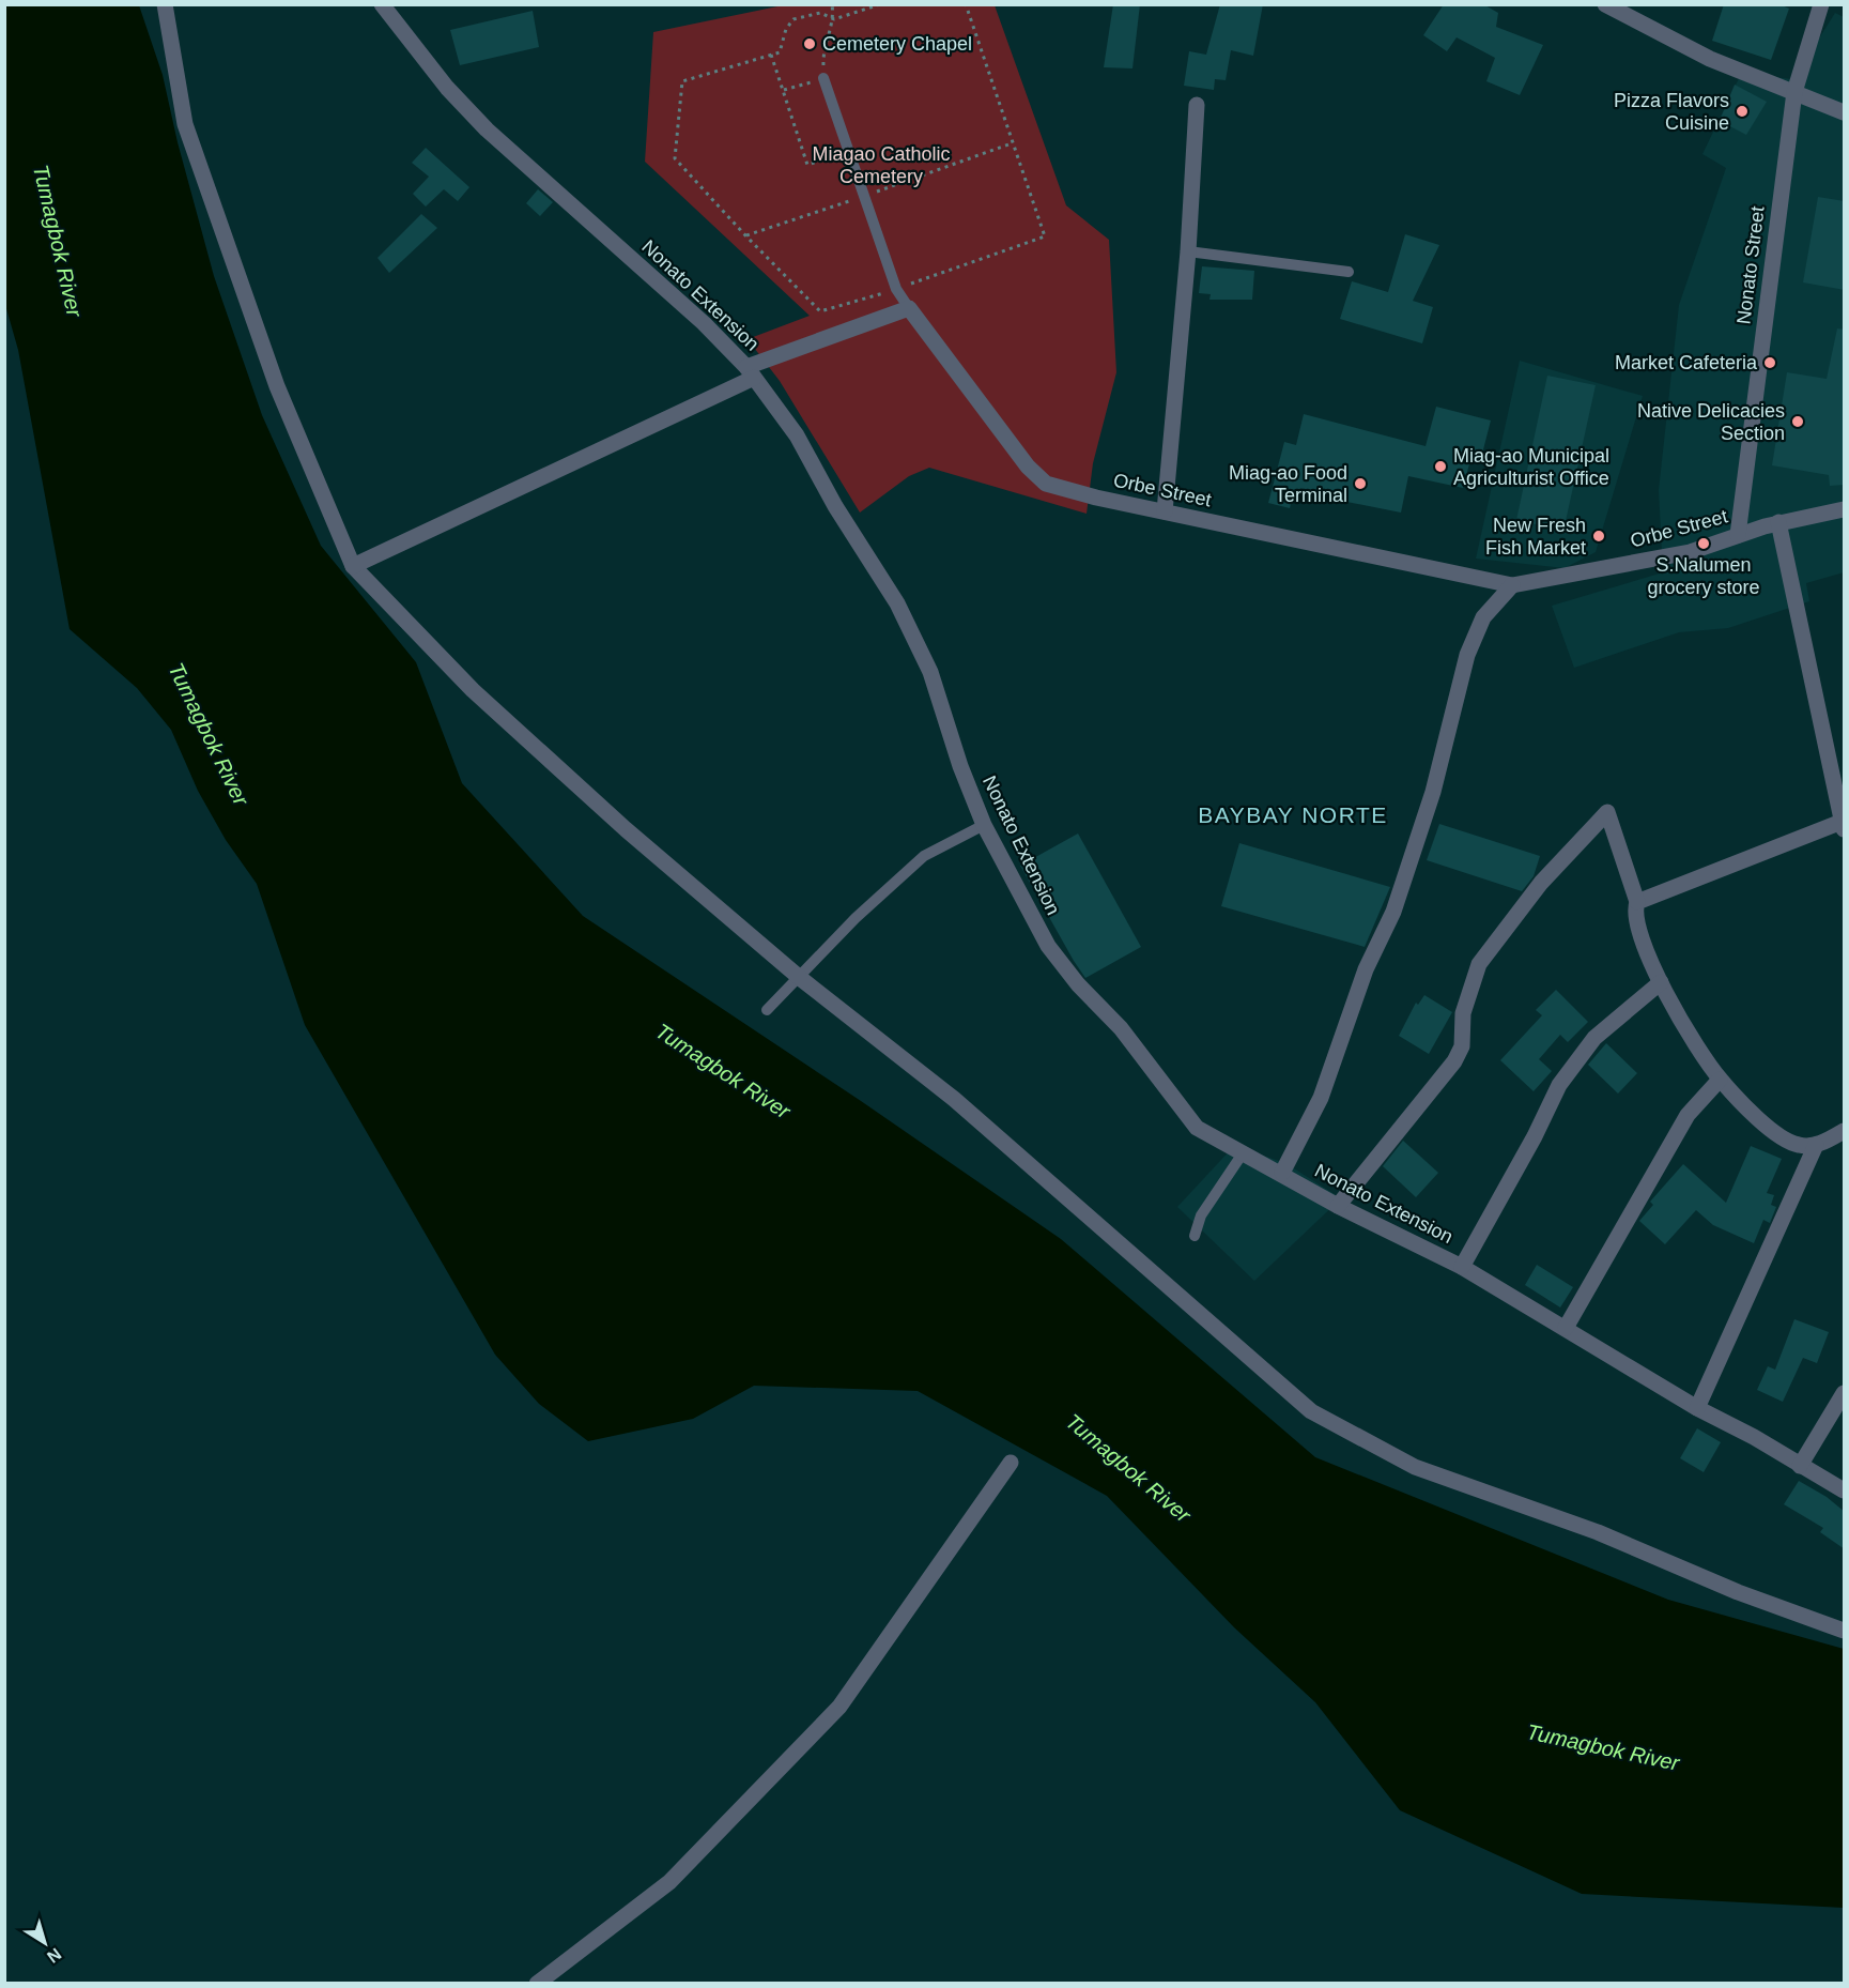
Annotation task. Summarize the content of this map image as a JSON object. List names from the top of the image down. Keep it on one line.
{"streets":{"street":["Nonato Street","Nonato Extension","Orbe Street"]},"crossings":[["Nonato Street","Orbe Street"]],"districts":["BAYBAY NORTE"],"water":["Tumagbok River"],"parks":["Miagao Catholic Cemetery"],"places":["Cemetery Chapel","Pizza Flavors Cuisine","Market Cafeteria","Native Delicacies Section","Miag-ao Municipal Agriculturist Office","Miag-ao Food Terminal","New Fresh Fish Market","S.Nalumen grocery store"],"north":"bottom right"}
